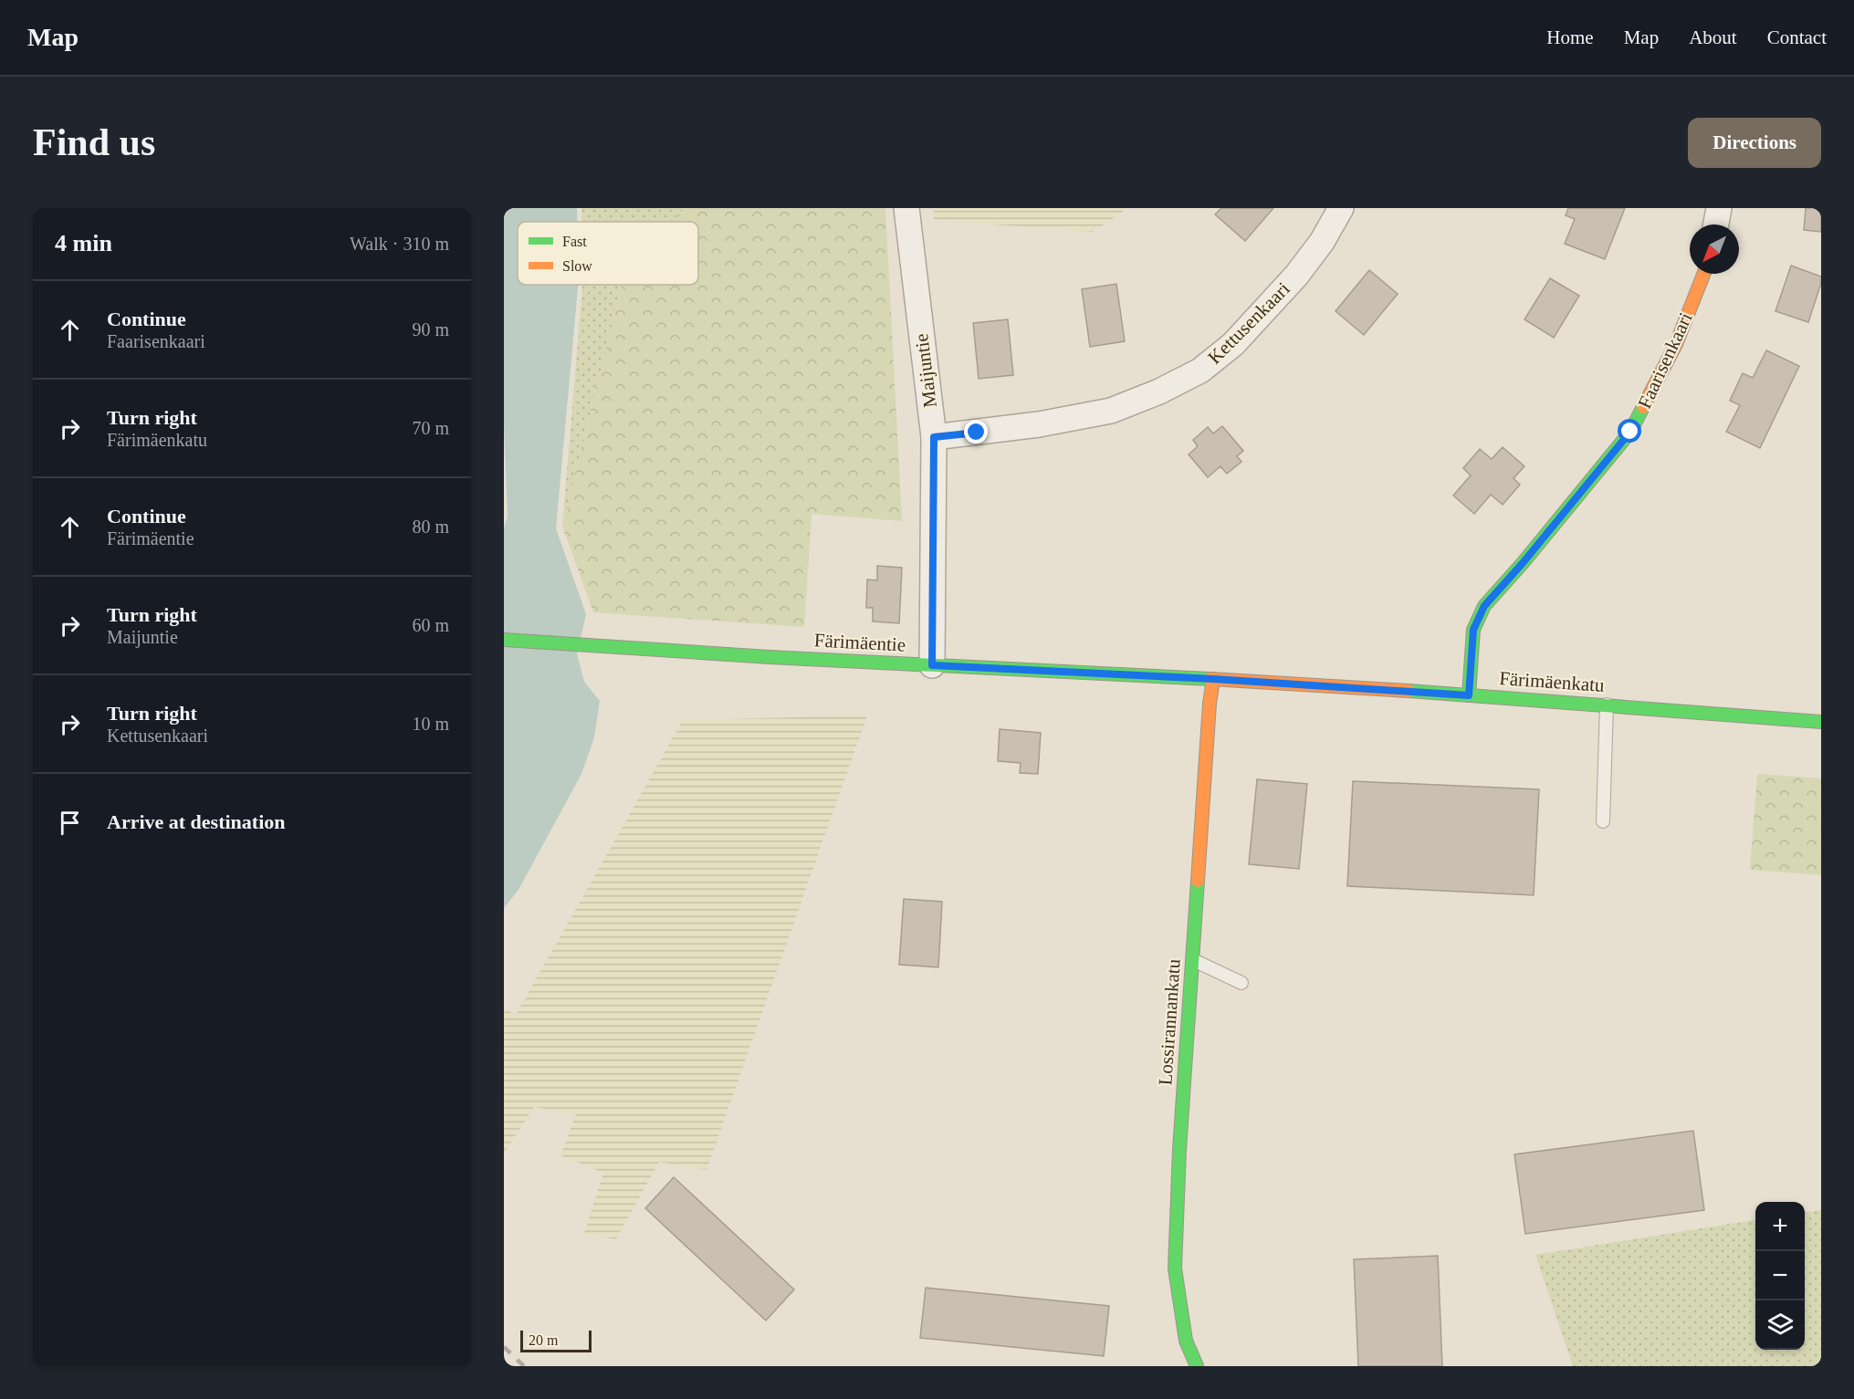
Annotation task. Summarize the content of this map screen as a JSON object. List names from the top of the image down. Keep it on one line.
{"streets":{"street":["Kettusenkaari","Faarisenkaari","Maijuntie","Färimäentie","Färimäenkatu","Lossirannankatu"]},"crossings":[["Kettusenkaari","Maijuntie"],["Faarisenkaari","Färimäenkatu"],["Maijuntie","Färimäentie"],["Färimäentie","Färimäenkatu"],["Färimäentie","Lossirannankatu"],["Färimäenkatu","Lossirannankatu"]],"legend":["Fast","Slow"],"scale_bar":"20 m","north":"bottom left","page":{"header":"Map","nav":["Home","Map","About","Contact"],"buttons":"Directions","title":"Find us","heading":["4 min","Walk · 310 m"],"list":[["Continue","Faarisenkaari","90 m"],["Turn right","Färimäenkatu","70 m"],["Continue","Färimäentie","80 m"],["Turn right","Maijuntie","60 m"],["Turn right","Kettusenkaari","10 m"],"Arrive at destination"],"map_buttons":["+","−"],"scale":"20 m"}}
